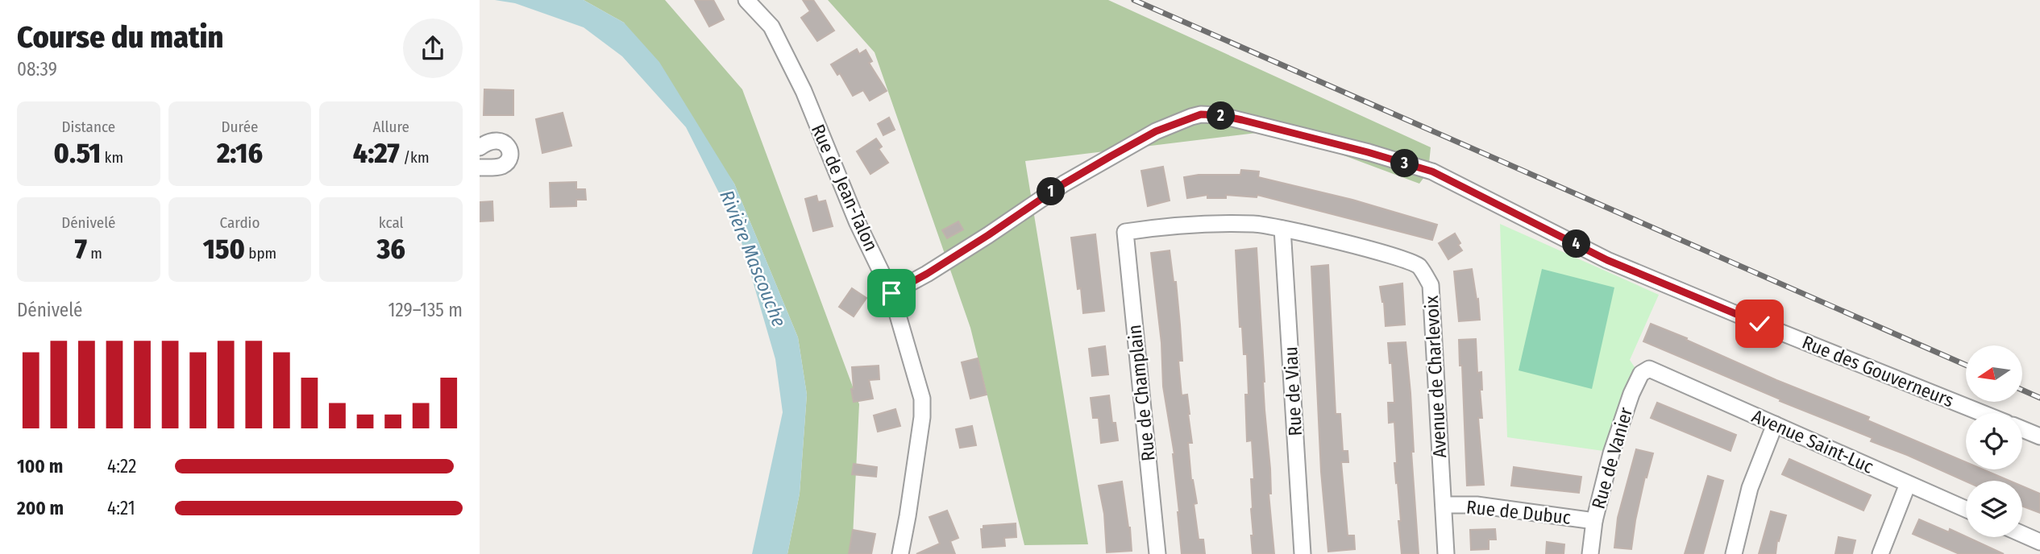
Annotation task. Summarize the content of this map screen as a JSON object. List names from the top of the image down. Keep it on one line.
{"streets":{"street":["Rue de Jean-Talon","Rue des Gouverneurs","Avenue de Charlevoix","Rue de Viau","Rue de Champlain","Avenue Saint-Luc","Rue de Vanier","Rue de Dubuc"]},"crossings":[["Rue de Jean-Talon","Rue des Gouverneurs"],["Avenue de Charlevoix","Rue de Viau"],["Avenue de Charlevoix","Rue de Champlain"],["Avenue de Charlevoix","Rue de Dubuc"],["Avenue Saint-Luc","Rue de Vanier"],["Rue de Vanier","Rue de Dubuc"]],"water":["Rivière Mascouche"],"north":"left","page":{"heading":["Course du matin","08:39"],"stats":[["Distance","0.51 km"],["Durée","2:16"],["Allure","4:27 /km"],["Dénivelé","7 m"],["Cardio","150 bpm"],["kcal","36"]],"pins":["2","3","1","4"],"chart":["Dénivelé","129–135 m"],"list":[{"name":"100 m","note":"4:22"},{"name":"200 m","note":"4:21"}]}}
